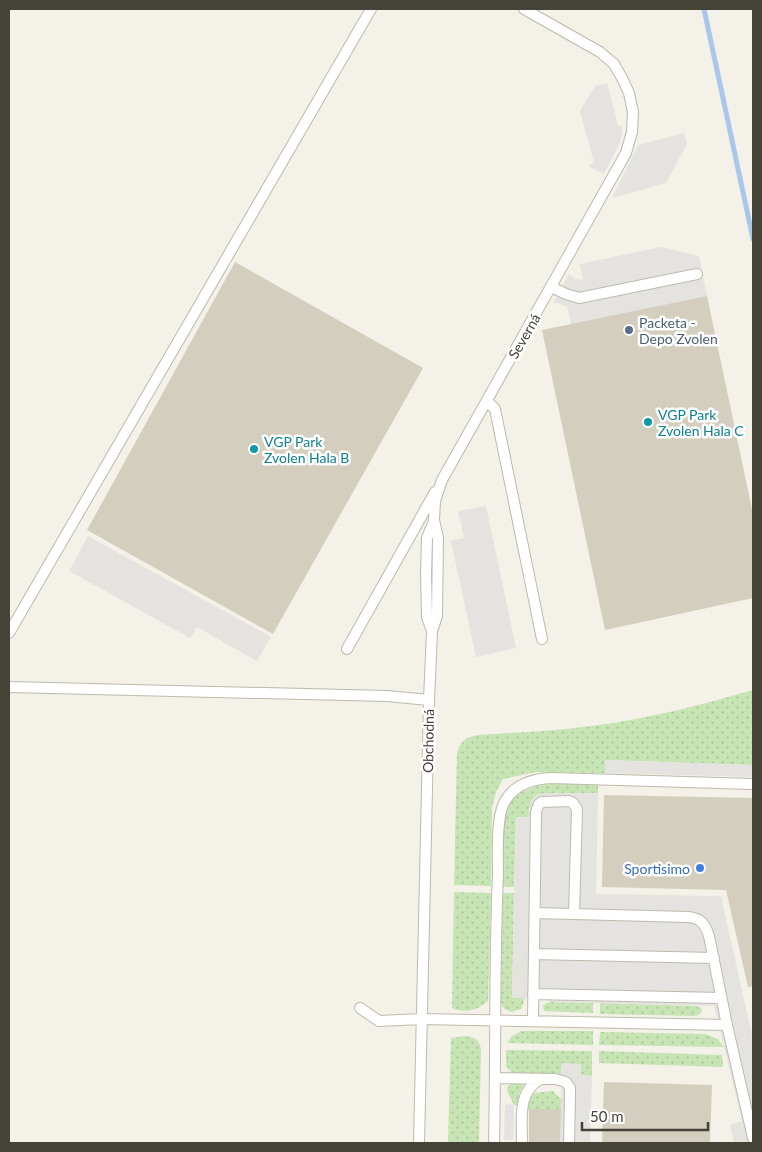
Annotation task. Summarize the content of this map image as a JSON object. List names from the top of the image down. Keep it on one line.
{"streets":{"lane":["Severná","Obchodná"]},"crossings":[["Severná","Obchodná"]],"places":["Packeta - Depo Zvolen","VGP Park Zvolen Hala C","VGP Park Zvolen Hala B","Sportisimo"],"scale_bar":"50 m"}
